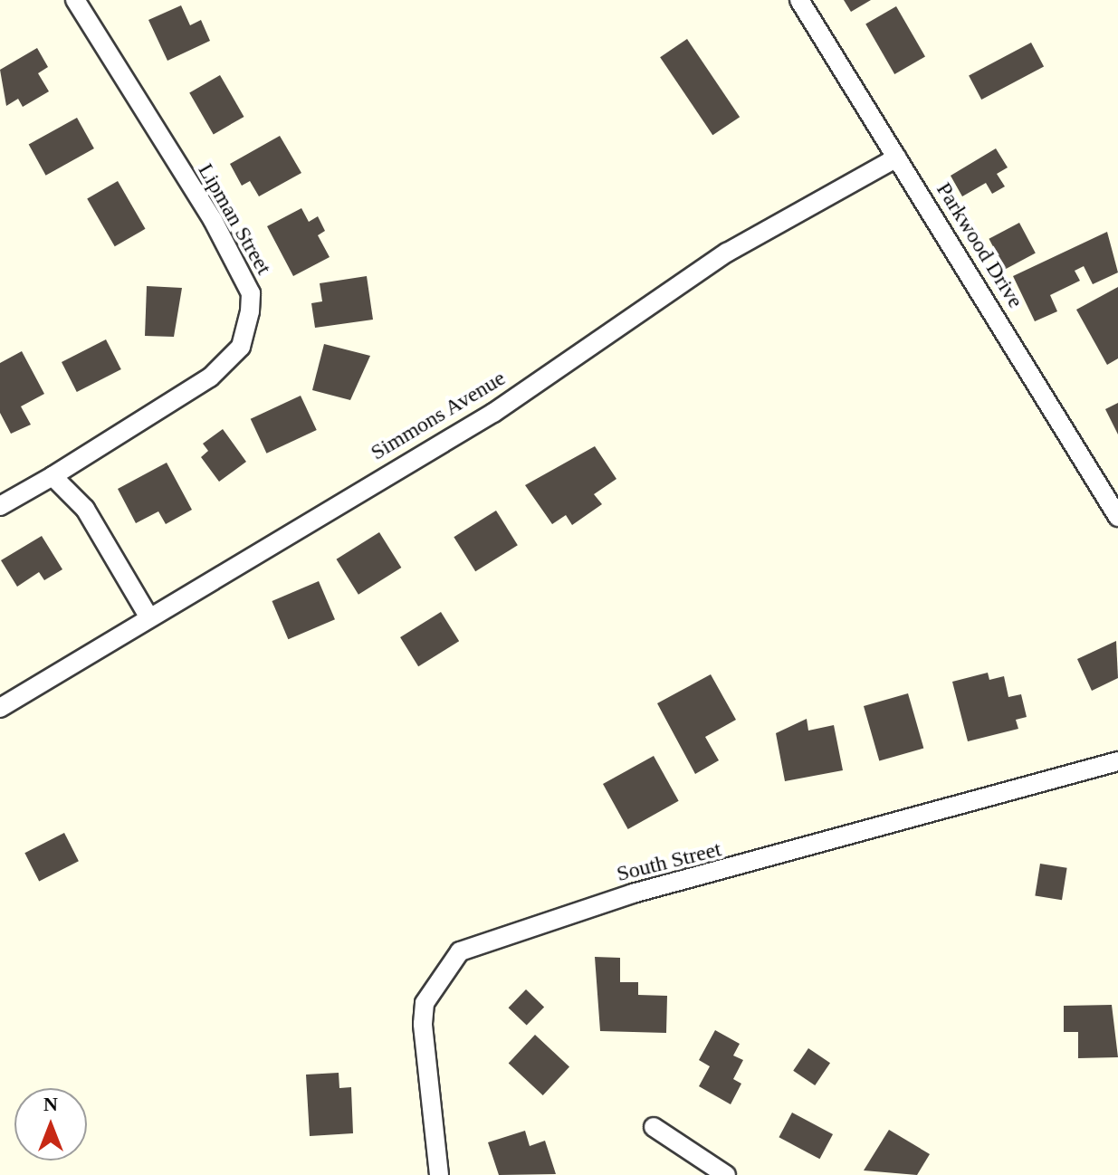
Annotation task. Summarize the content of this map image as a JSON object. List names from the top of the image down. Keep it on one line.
{"streets":{"street":["Lipman Street","Parkwood Drive","Simmons Avenue","South Street"]},"crossings":[["Parkwood Drive","Simmons Avenue"]],"north":"top"}
